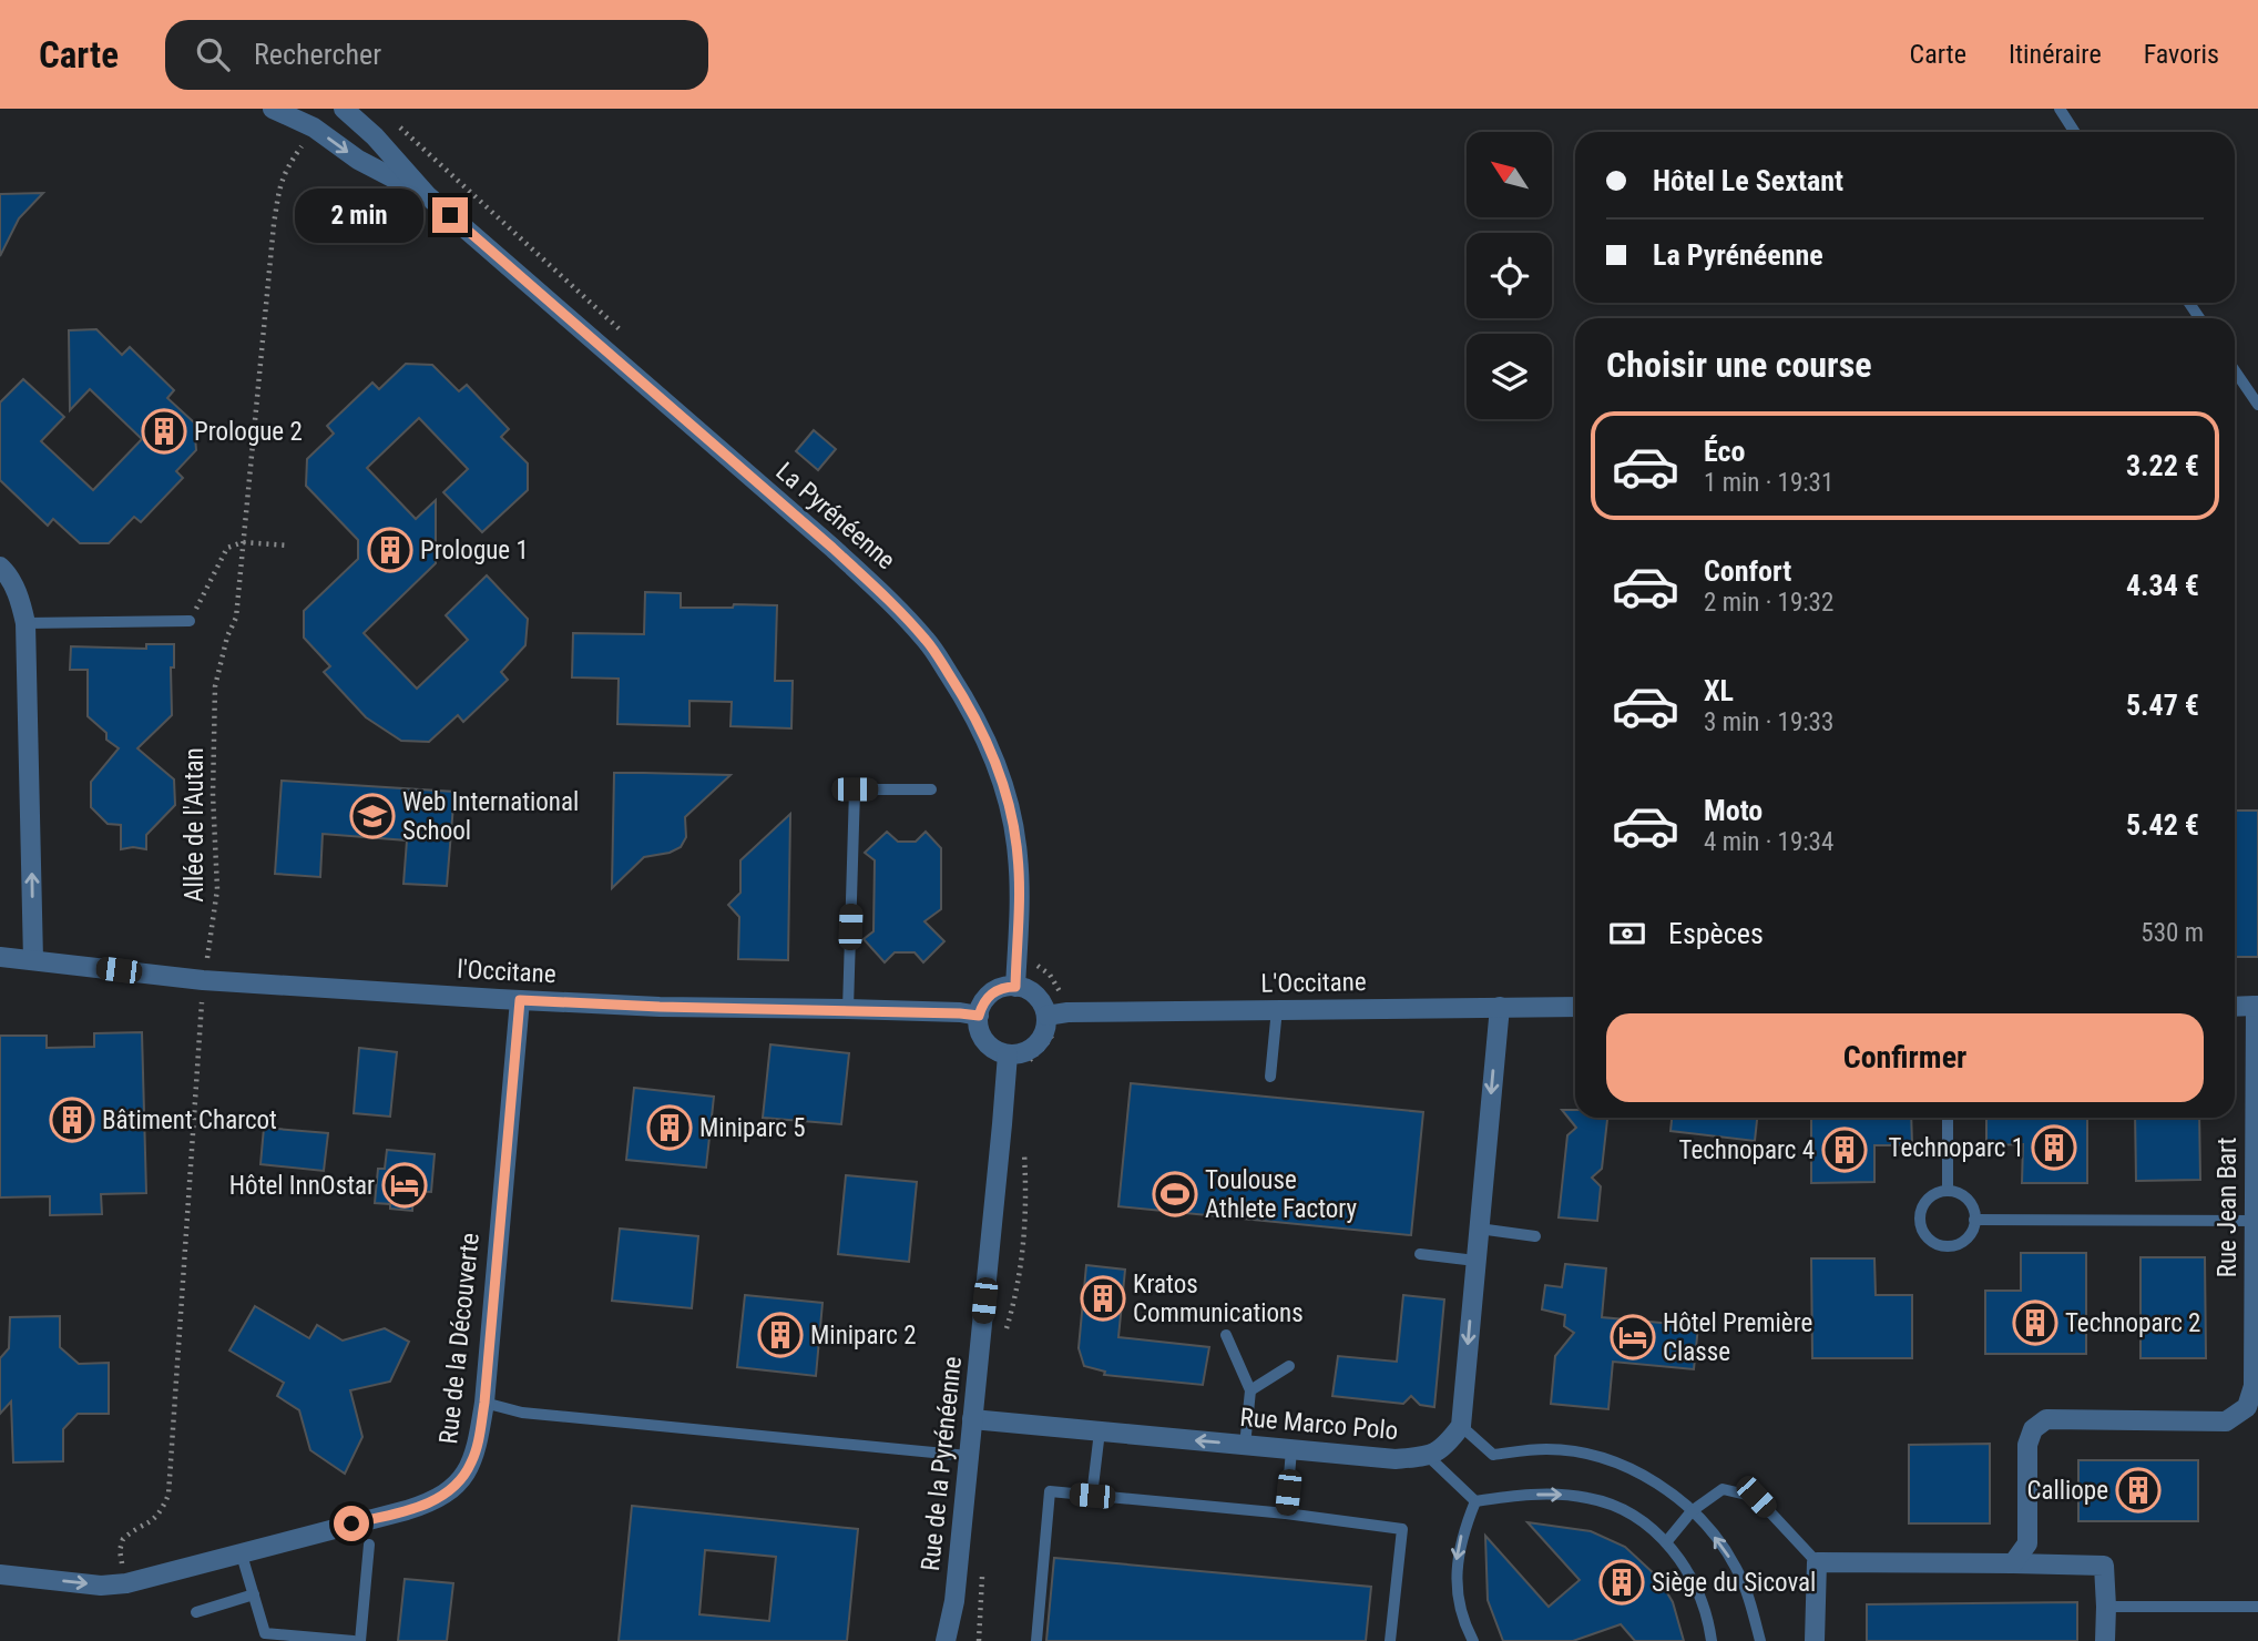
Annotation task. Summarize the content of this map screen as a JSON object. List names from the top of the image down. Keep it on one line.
{"streets":{"street":["La Pyrénéenne","l'Occitane","L'Occitane","Rue Jean Bart","Rue de la Découverte","Rue Marco Polo","Rue de la Pyrénéenne"],"path":["Allée de l'Autan"]},"crossings":[["La Pyrénéenne","l'Occitane"],["La Pyrénéenne","L'Occitane"],["La Pyrénéenne","Rue de la Pyrénéenne"],["Allée de l'Autan","l'Occitane"],["Allée de l'Autan","Rue de la Découverte"],["l'Occitane","L'Occitane"],["l'Occitane","Rue de la Découverte"],["l'Occitane","Rue de la Pyrénéenne"],["L'Occitane","Rue de la Pyrénéenne"],["Rue Marco Polo","Rue de la Pyrénéenne"]],"places":{"building":["Prologue 2","Prologue 1","Bâtiment Charcot","Miniparc 5","Technoparc 1","Technoparc 4","Kratos Communications","Technoparc 2","Miniparc 2","Calliope","Siège du Sicoval"],"school or university":["Web International School"],"hotel":["Hôtel InnOstar","Hôtel Première Classe"],"sports":["Toulouse Athlete Factory"]},"north":"top left","page":{"header":"Carte","search":"Rechercher","nav":["Carte","Itinéraire","Favoris"],"banner":["Hôtel Le Sextant","La Pyrénéenne"],"bubble":"2 min","heading":"Choisir une course","list":[{"name":"Éco","note":"1 min · 19:31","value":"3.22 €"},{"name":"Confort","note":"2 min · 19:32","value":"4.34 €"},{"name":"XL","note":"3 min · 19:33","value":"5.47 €"},{"name":"Moto","note":"4 min · 19:34","value":"5.42 €"}],"pay":["Espèces","530 m"],"buttons":"Confirmer"}}
